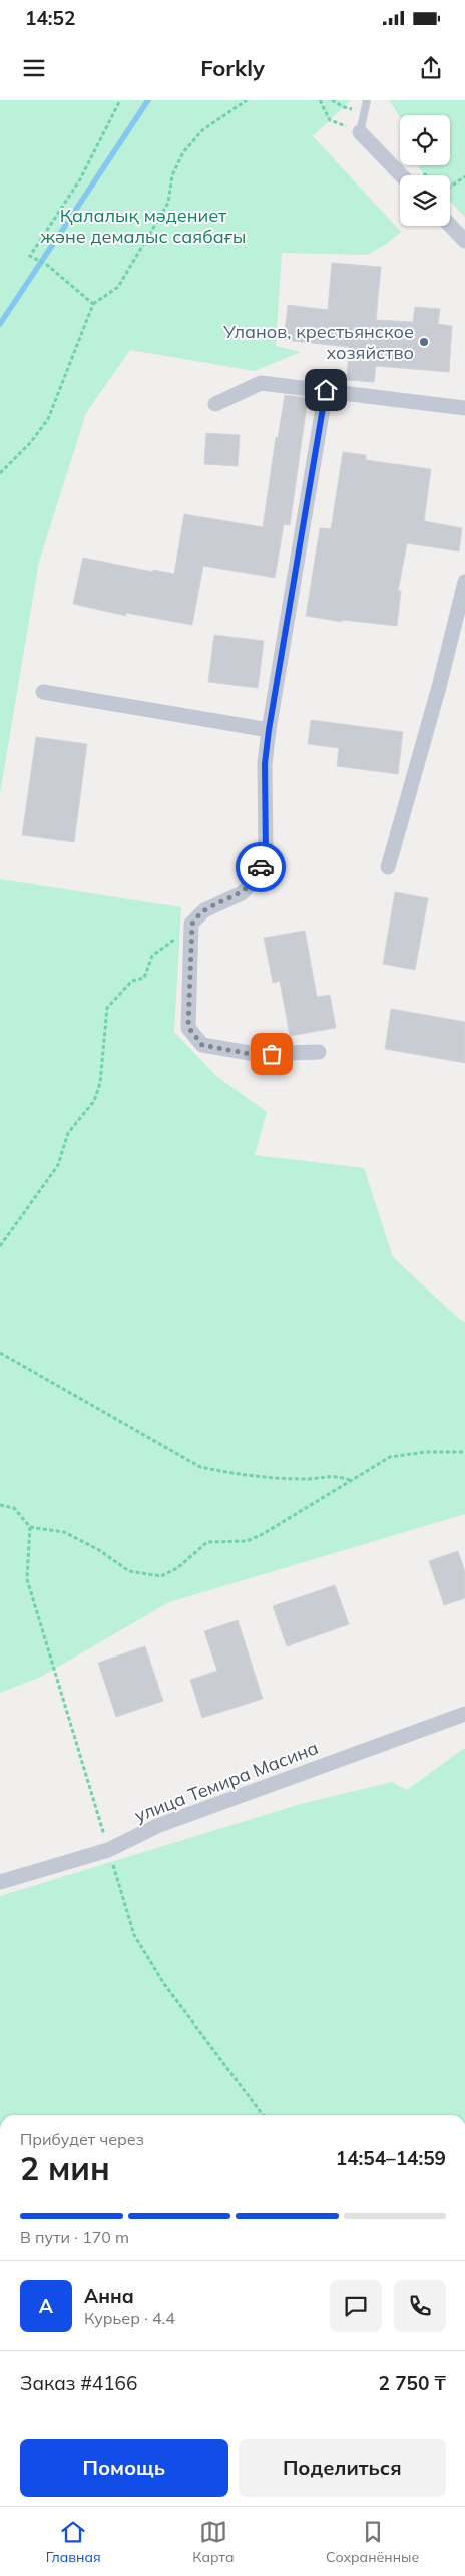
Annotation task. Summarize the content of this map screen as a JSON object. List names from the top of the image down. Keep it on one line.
{"streets":{"street":["улица Темира Масина"]},"parks":["Қалалық мәдениет және демалыс саябағы"],"places":["Уланов, крестьянское хозяйство"],"page":{"status":"14:52","header":"Forkly","heading":["2 мин","Прибудет через","14:54–14:59"],"panel":["Анна","Курьер · 4.4","Заказ #4166","2 750 ₸"],"bar":"В пути · 170 m","round":"А","buttons":["Помощь","Поделиться"],"tabs":["Главная","Карта","Сохранённые"]}}
